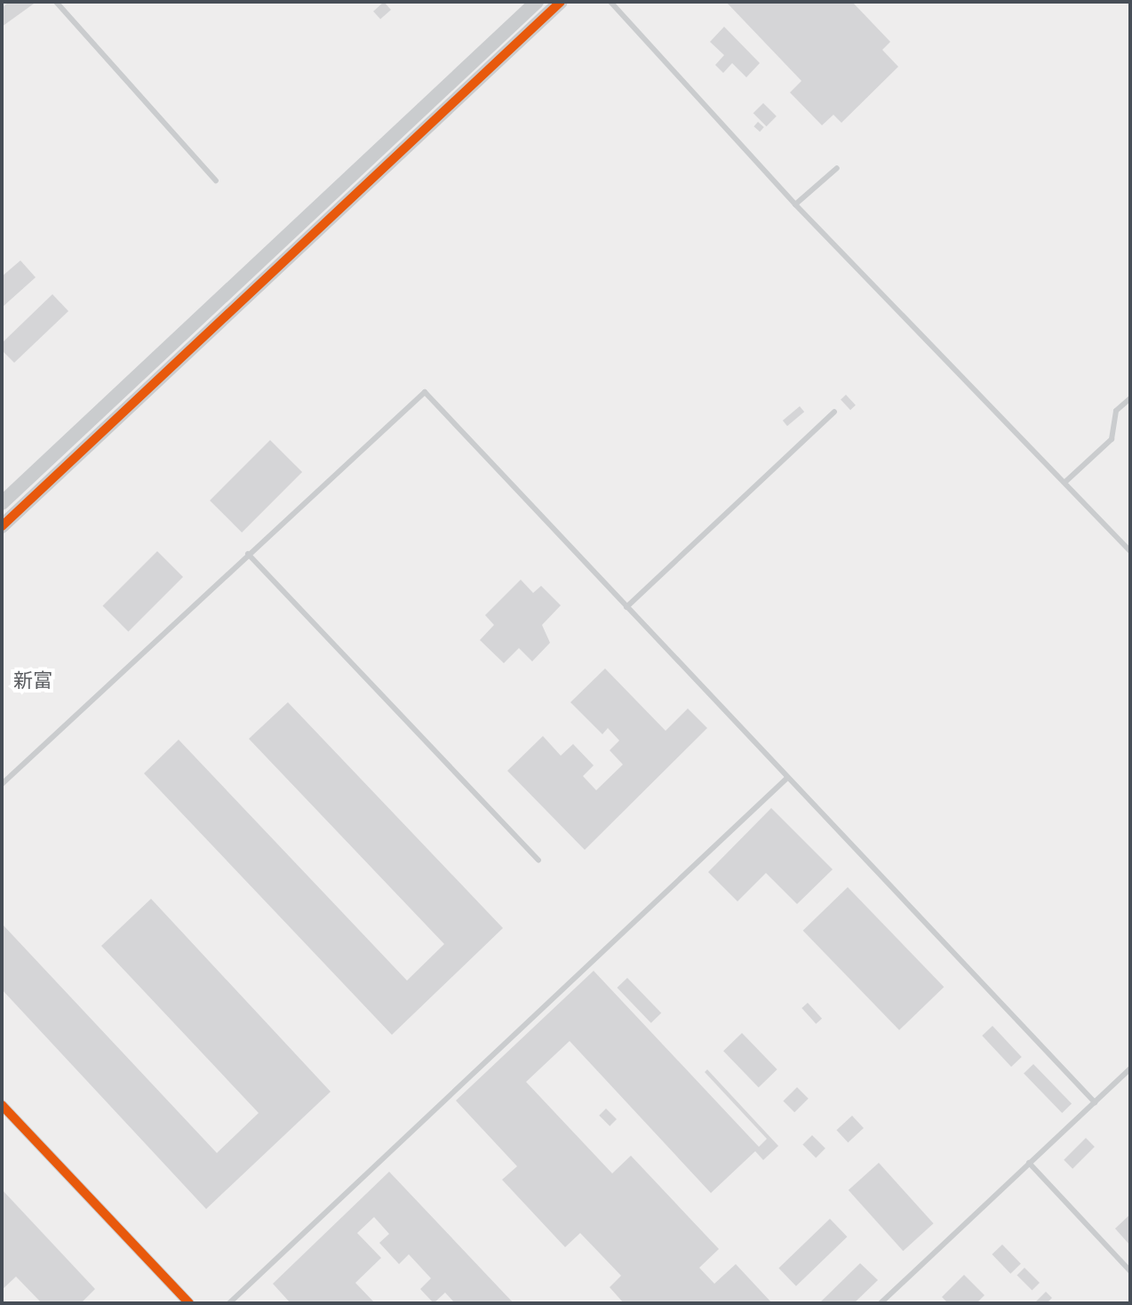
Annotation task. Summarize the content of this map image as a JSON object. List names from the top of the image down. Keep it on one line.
{"districts":["新富"]}
